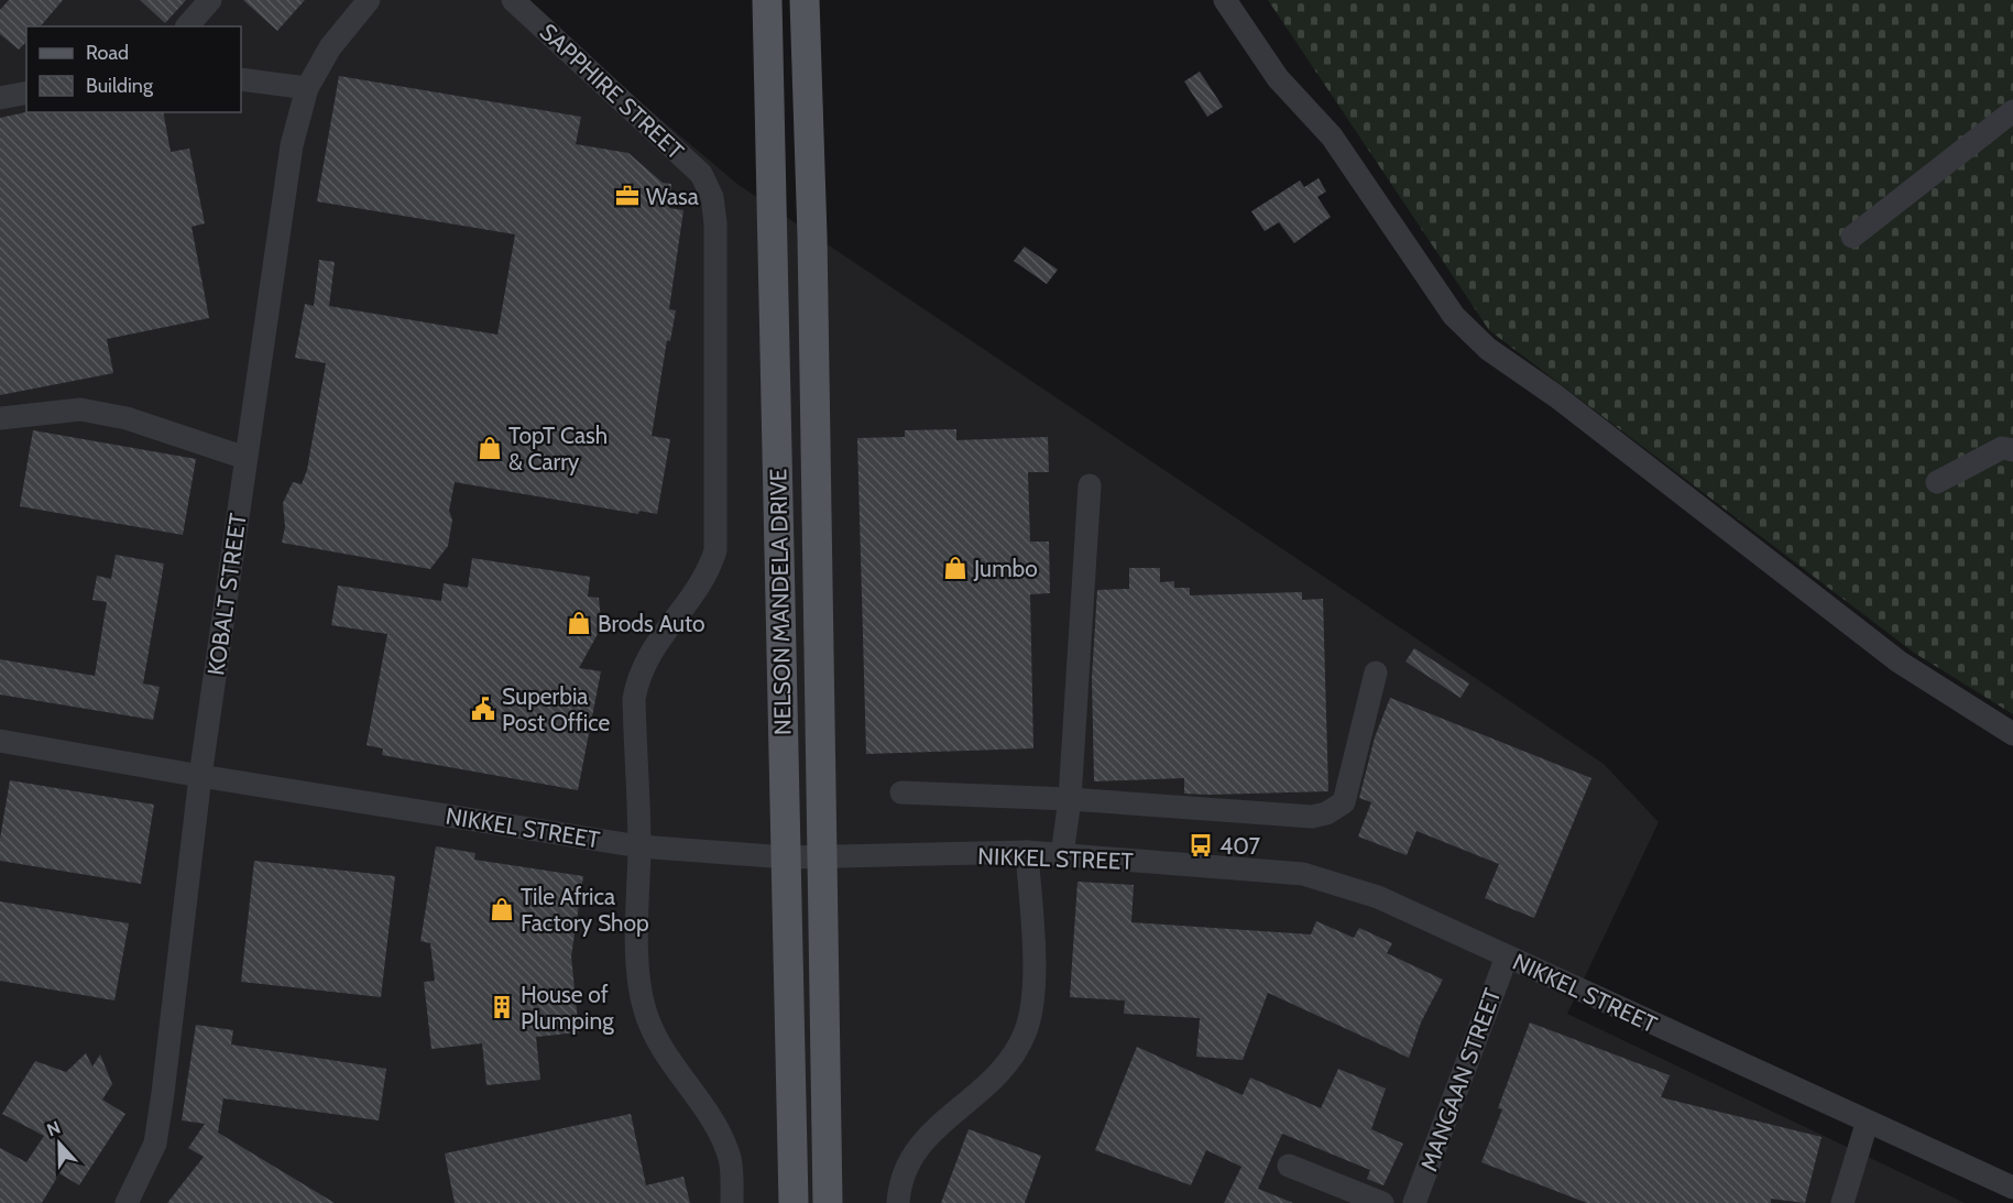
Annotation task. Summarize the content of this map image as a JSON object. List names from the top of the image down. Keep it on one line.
{"streets":{"main road":["NELSON MANDELA DRIVE"],"street":["SAPPHIRE STREET","KOBALT STREET","NIKKEL STREET","MANGAAN STREET"]},"crossings":[["SAPPHIRE STREET","NIKKEL STREET"],["KOBALT STREET","NIKKEL STREET"],["NELSON MANDELA DRIVE","NIKKEL STREET"],["NIKKEL STREET","MANGAAN STREET"]],"places":{"office":["Wasa"],"shop":["TopT Cash & Carry","Jumbo","Brods Auto","Tile Africa Factory Shop"],"public building":["Superbia Post Office"],"bus stop":["407"],"building":["House of Plumping"]},"legend":["Road","Building"],"north":"top"}
